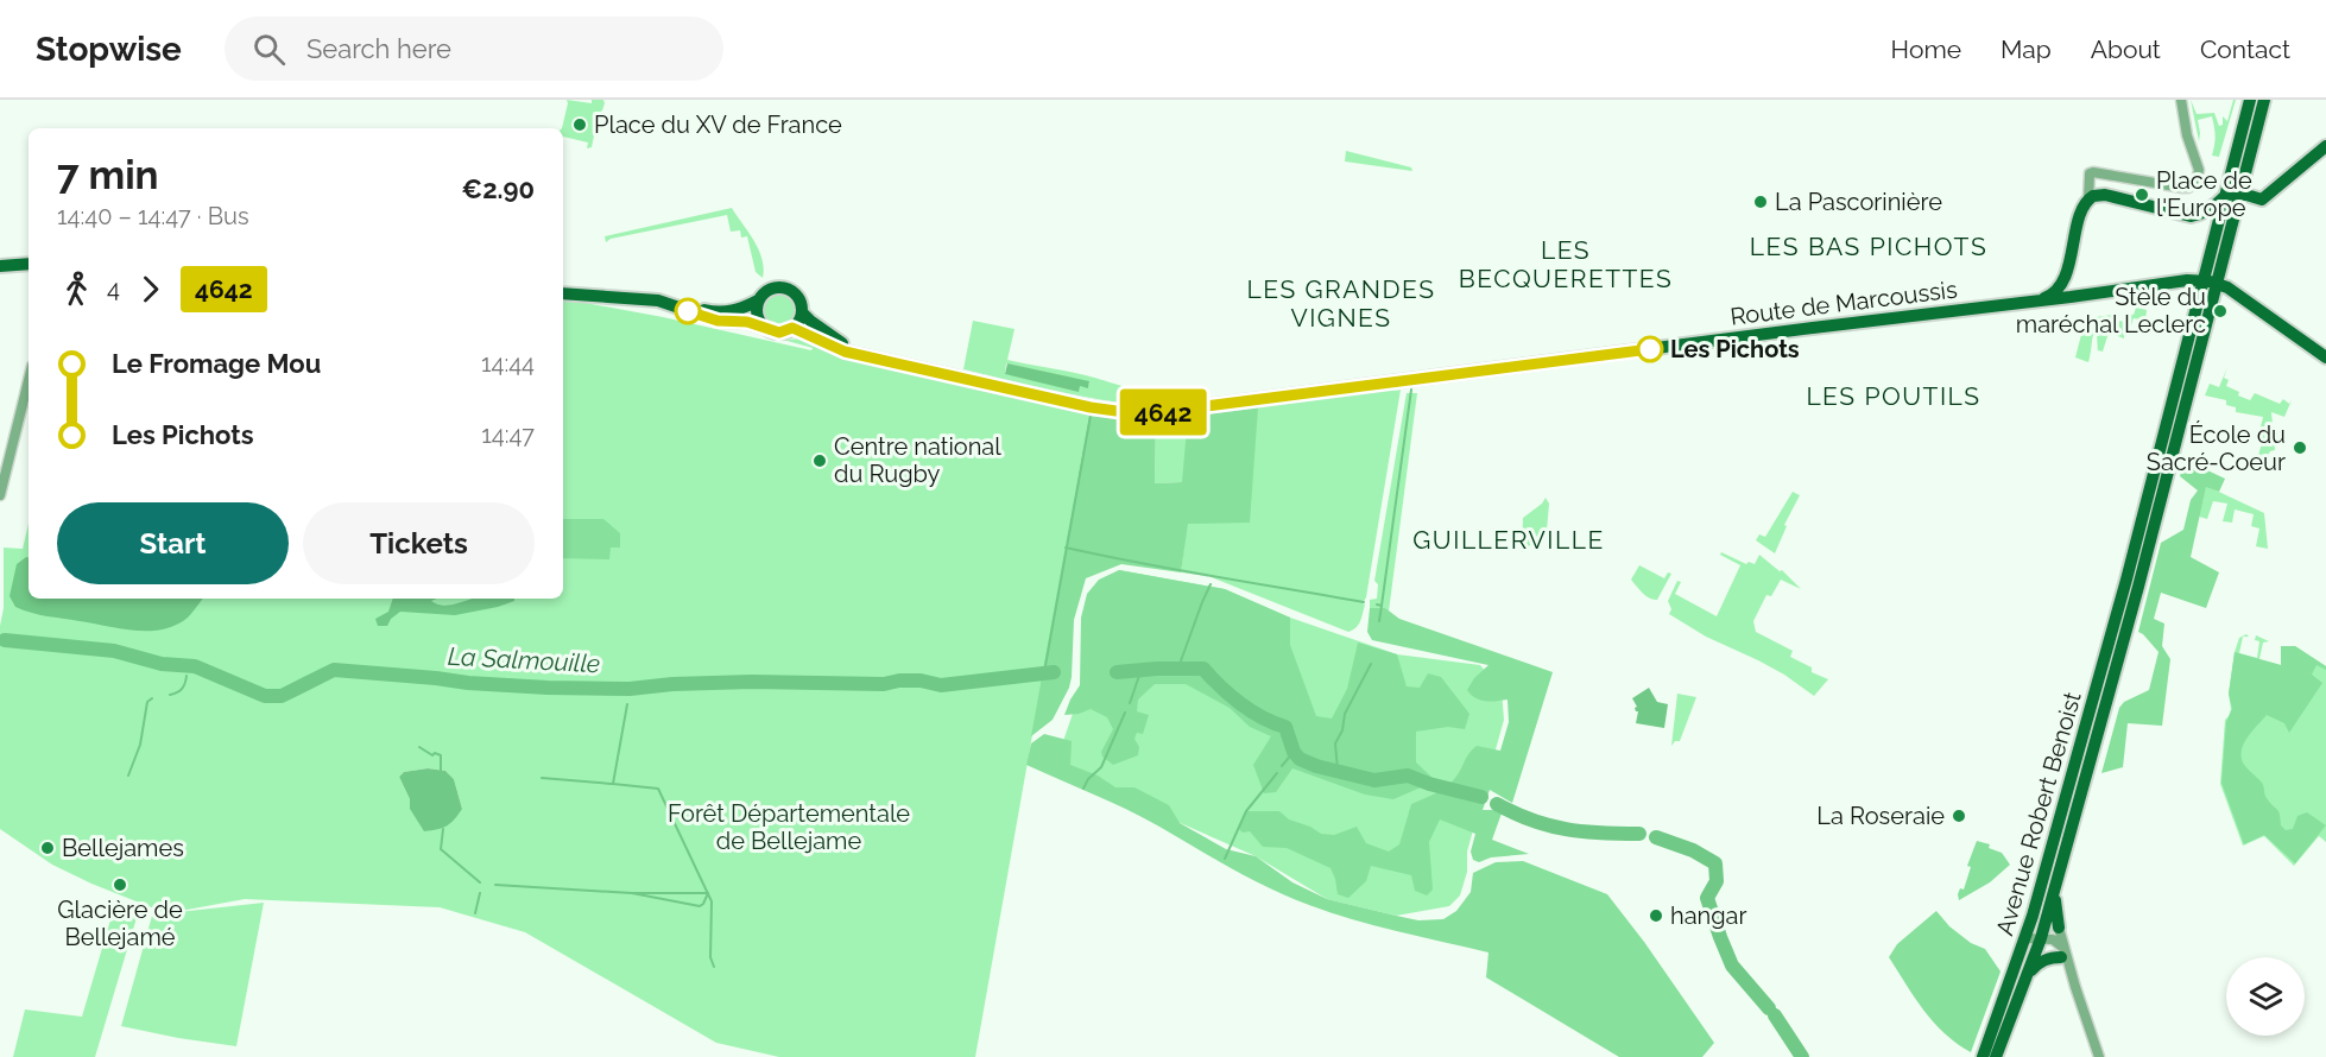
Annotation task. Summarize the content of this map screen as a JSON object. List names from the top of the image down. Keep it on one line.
{"streets":{"main road":["Route de Marcoussis","Avenue Robert Benoist"]},"crossings":[["Route de Marcoussis","Avenue Robert Benoist"]],"districts":["LES BAS PICHOTS","LES BECQUERETTES","LES GRANDES VIGNES","LES POUTILS","GUILLERVILLE"],"water":["La Salmouille"],"parks":["Forêt Départementale de Bellejame"],"places":["Place du XV de France","Place de l'Europe","La Pascorinière","Stèle du maréchal Leclerc","Les Pichots","École du Sacré-Coeur","Centre national du Rugby","La Roseraie","Bellejames","Glacière de Bellejamé","hangar"],"lines":["bus line 4642"],"page":{"header":"Stopwise","search":"Search here","nav":["Home","Map","About","Contact"],"on_map":"4642","heading":["7 min","14:40 – 14:47 · Bus","€2.90"],"legs":["4","4642"],"list":[{"name":"Le Fromage Mou","value":"14:44"},{"name":"Les Pichots","value":"14:47"}],"buttons":["Start","Tickets"]}}
